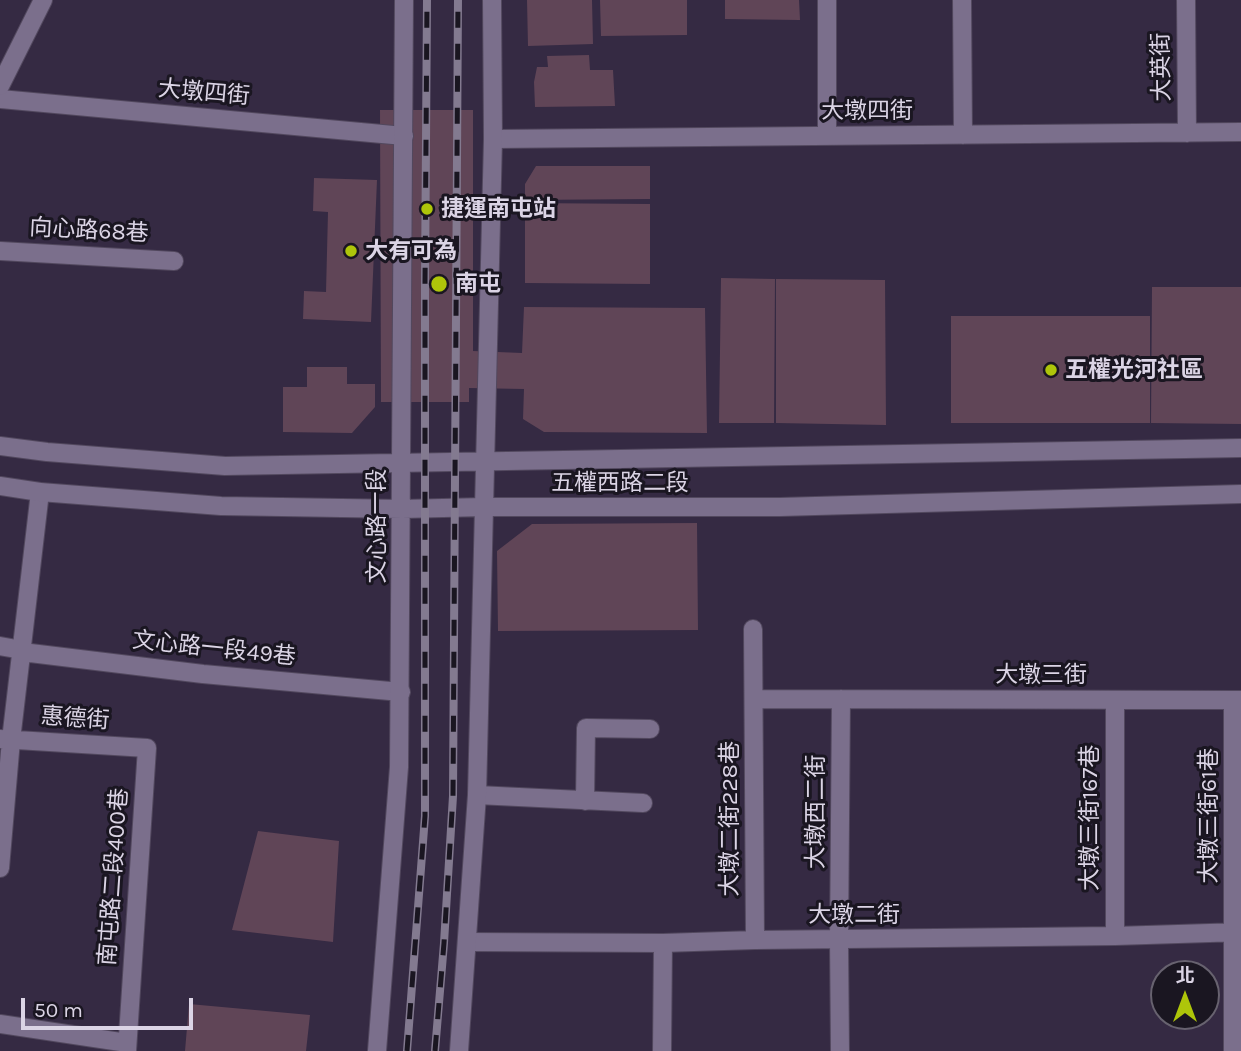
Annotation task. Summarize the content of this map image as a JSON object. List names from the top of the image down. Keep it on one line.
{"streets":{"street":["大英街","大墩四街","向心路68巷","五權西路二段","文心路一段","文心路一段49巷","大墩三街","惠德街","大墩西二街","大墩三街61巷","大墩三街167巷","大墩二街228巷","南屯路二段400巷","大墩二街"]},"crossings":[["大英街","大墩四街"],["大墩四街","文心路一段"],["五權西路二段","文心路一段"],["文心路一段","文心路一段49巷"],["大墩三街","大墩西二街"],["大墩三街","大墩三街61巷"],["大墩三街","大墩三街167巷"],["惠德街","南屯路二段400巷"],["大墩西二街","大墩二街"],["大墩三街61巷","大墩二街"],["大墩三街167巷","大墩二街"],["大墩二街228巷","大墩二街"]],"places":["捷運南屯站","大有可為","南屯","五權光河社區"],"scale_bar":"50 m","north":"top"}
